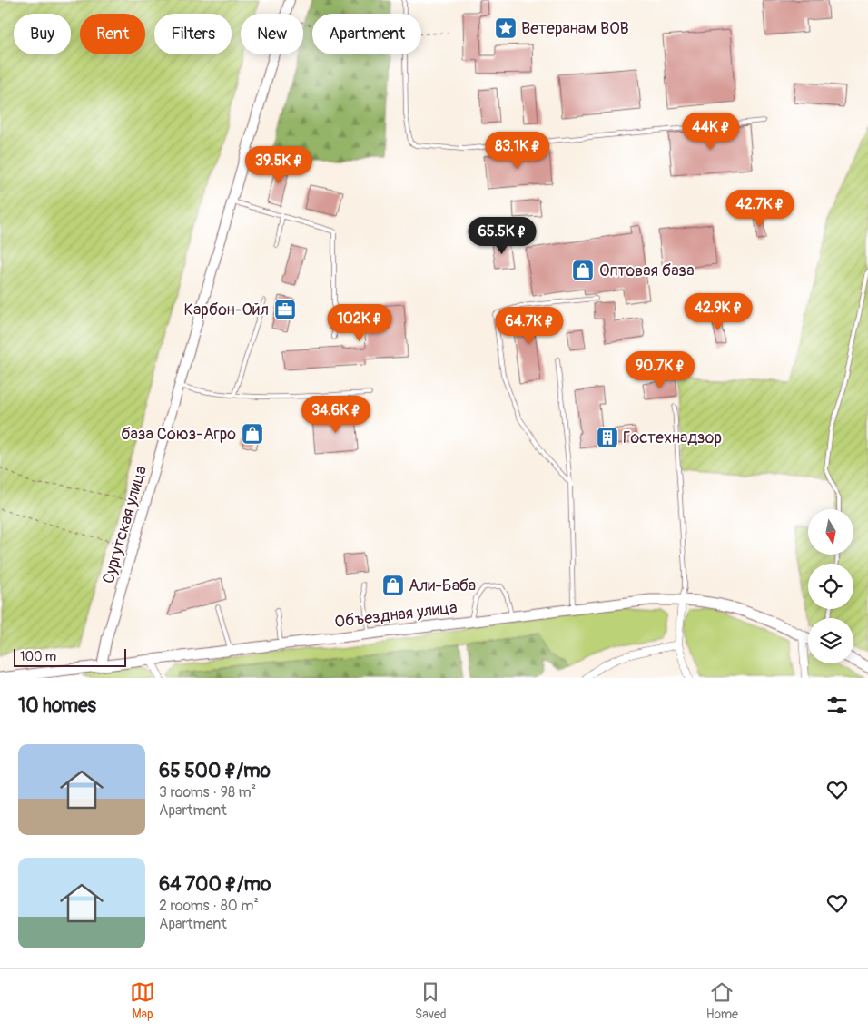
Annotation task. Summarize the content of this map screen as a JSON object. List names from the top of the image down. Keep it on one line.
{"streets":{"main road":["Объездная улица"],"street":["Сургутская улица"]},"crossings":[["Сургутская улица","Объездная улица"]],"places":{"place":["Ветеранам ВОВ"],"shop":["Оптовая база","база Союз-Агро","Али-Баба"],"office":["Карбон-Ойл"],"building":["Гостехнадзор"]},"scale_bar":"100 m","north":"bottom","page":{"chip":["Buy","Rent","Filters","New","Apartment"],"price":["44K ₽","83.1K ₽","39.5K ₽","42.7K ₽","65.5K ₽","42.9K ₽","102K ₽","64.7K ₽","90.7K ₽","34.6K ₽"],"scale":"100 m","heading":"10 homes","list":[{"name":"65 500 ₽/mo","note":"3 rooms · 98 m² · Apartment"},{"name":"64 700 ₽/mo","note":"2 rooms · 80 m² · Apartment"}],"tabs":["Map","Saved","Home"]}}
